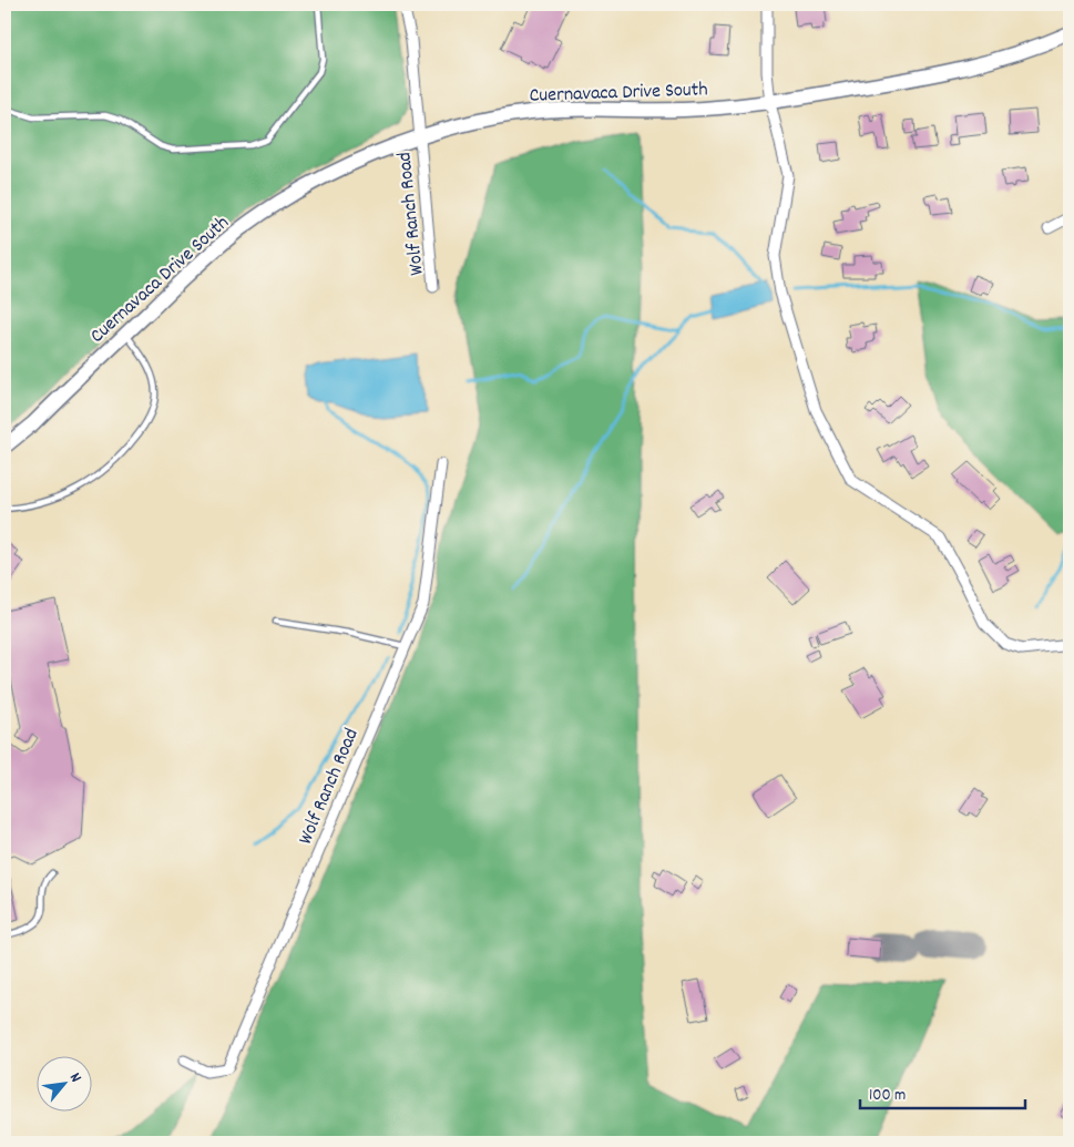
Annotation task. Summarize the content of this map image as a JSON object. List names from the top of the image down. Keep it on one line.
{"streets":{"street":["Cuernavaca Drive South","Wolf Ranch Road"]},"crossings":[["Cuernavaca Drive South","Wolf Ranch Road"]],"scale_bar":"100 m","north":"top right"}
